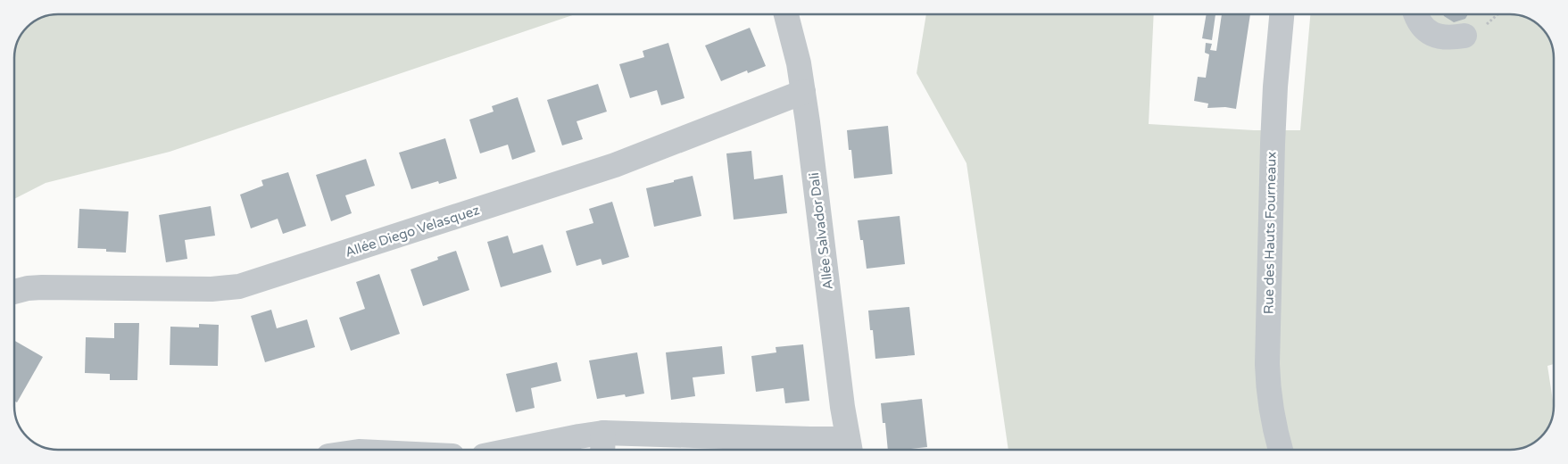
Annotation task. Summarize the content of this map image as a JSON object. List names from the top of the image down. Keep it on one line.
{"streets":{"street":["Allée Diego Velasquez","Allée Salvador Dali","Rue des Hauts Fourneaux"]},"crossings":[["Allée Diego Velasquez","Allée Salvador Dali"]]}
